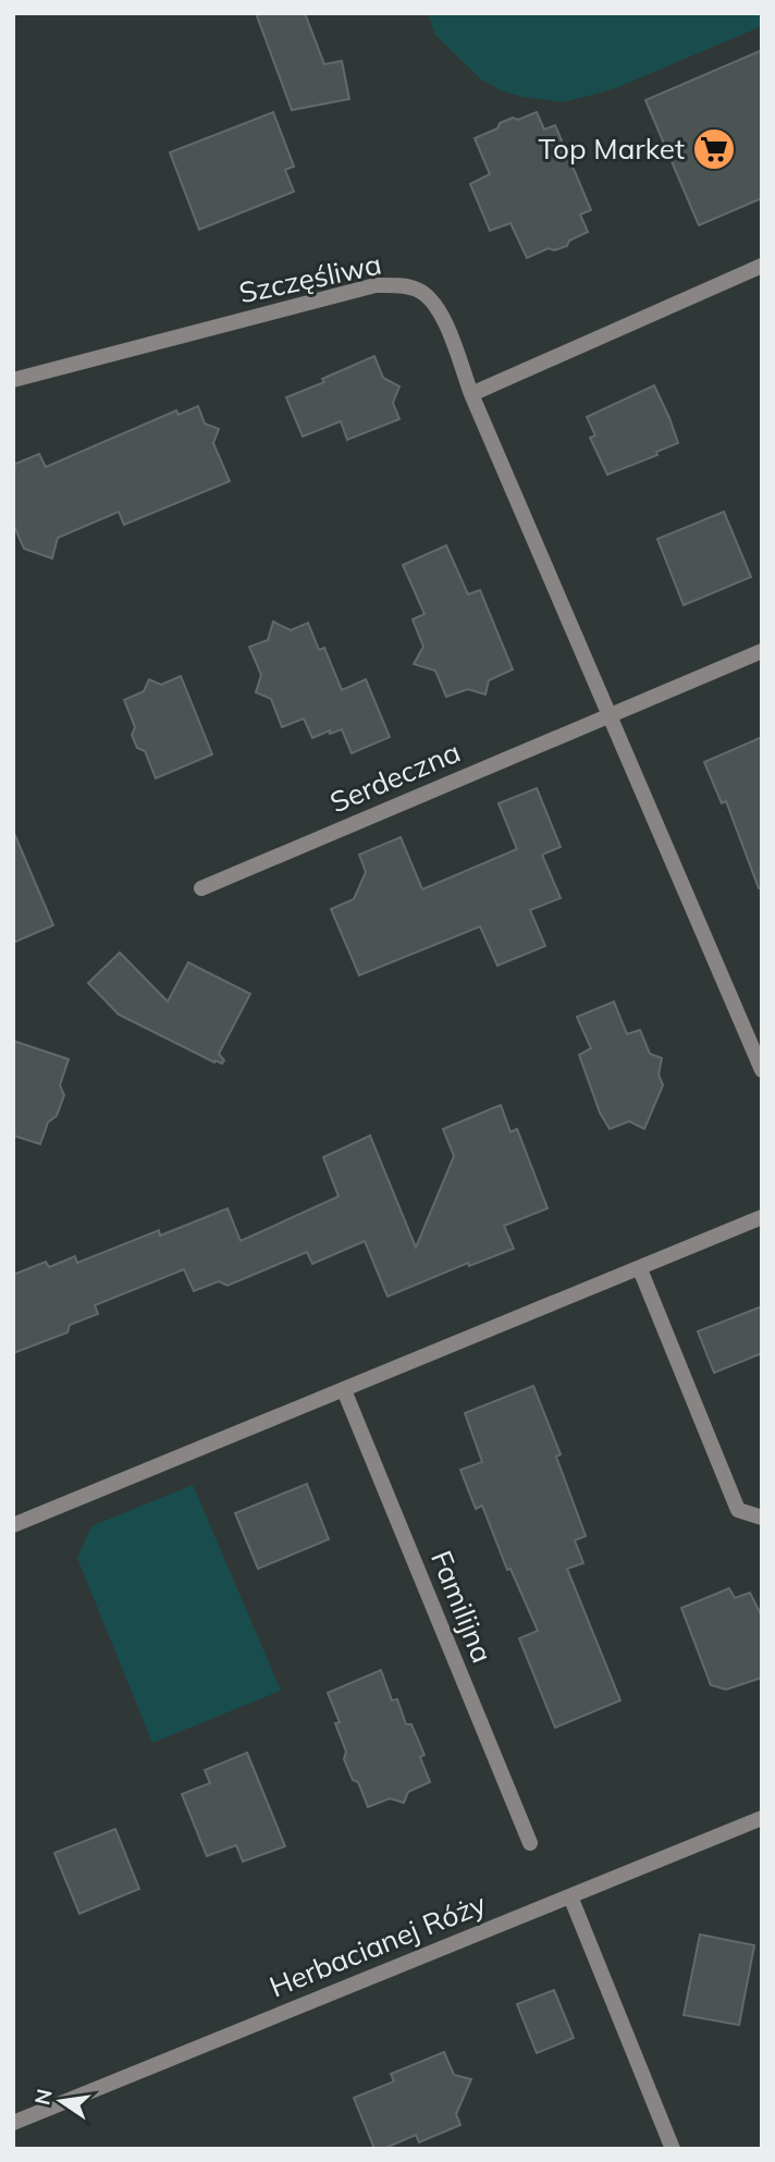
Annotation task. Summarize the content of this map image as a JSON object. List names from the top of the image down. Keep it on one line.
{"streets":{"street":["Szczęśliwa","Serdeczna","Familijna","Herbacianej Róży"]},"places":{"supermarket":["Top Market"]},"north":"left"}
